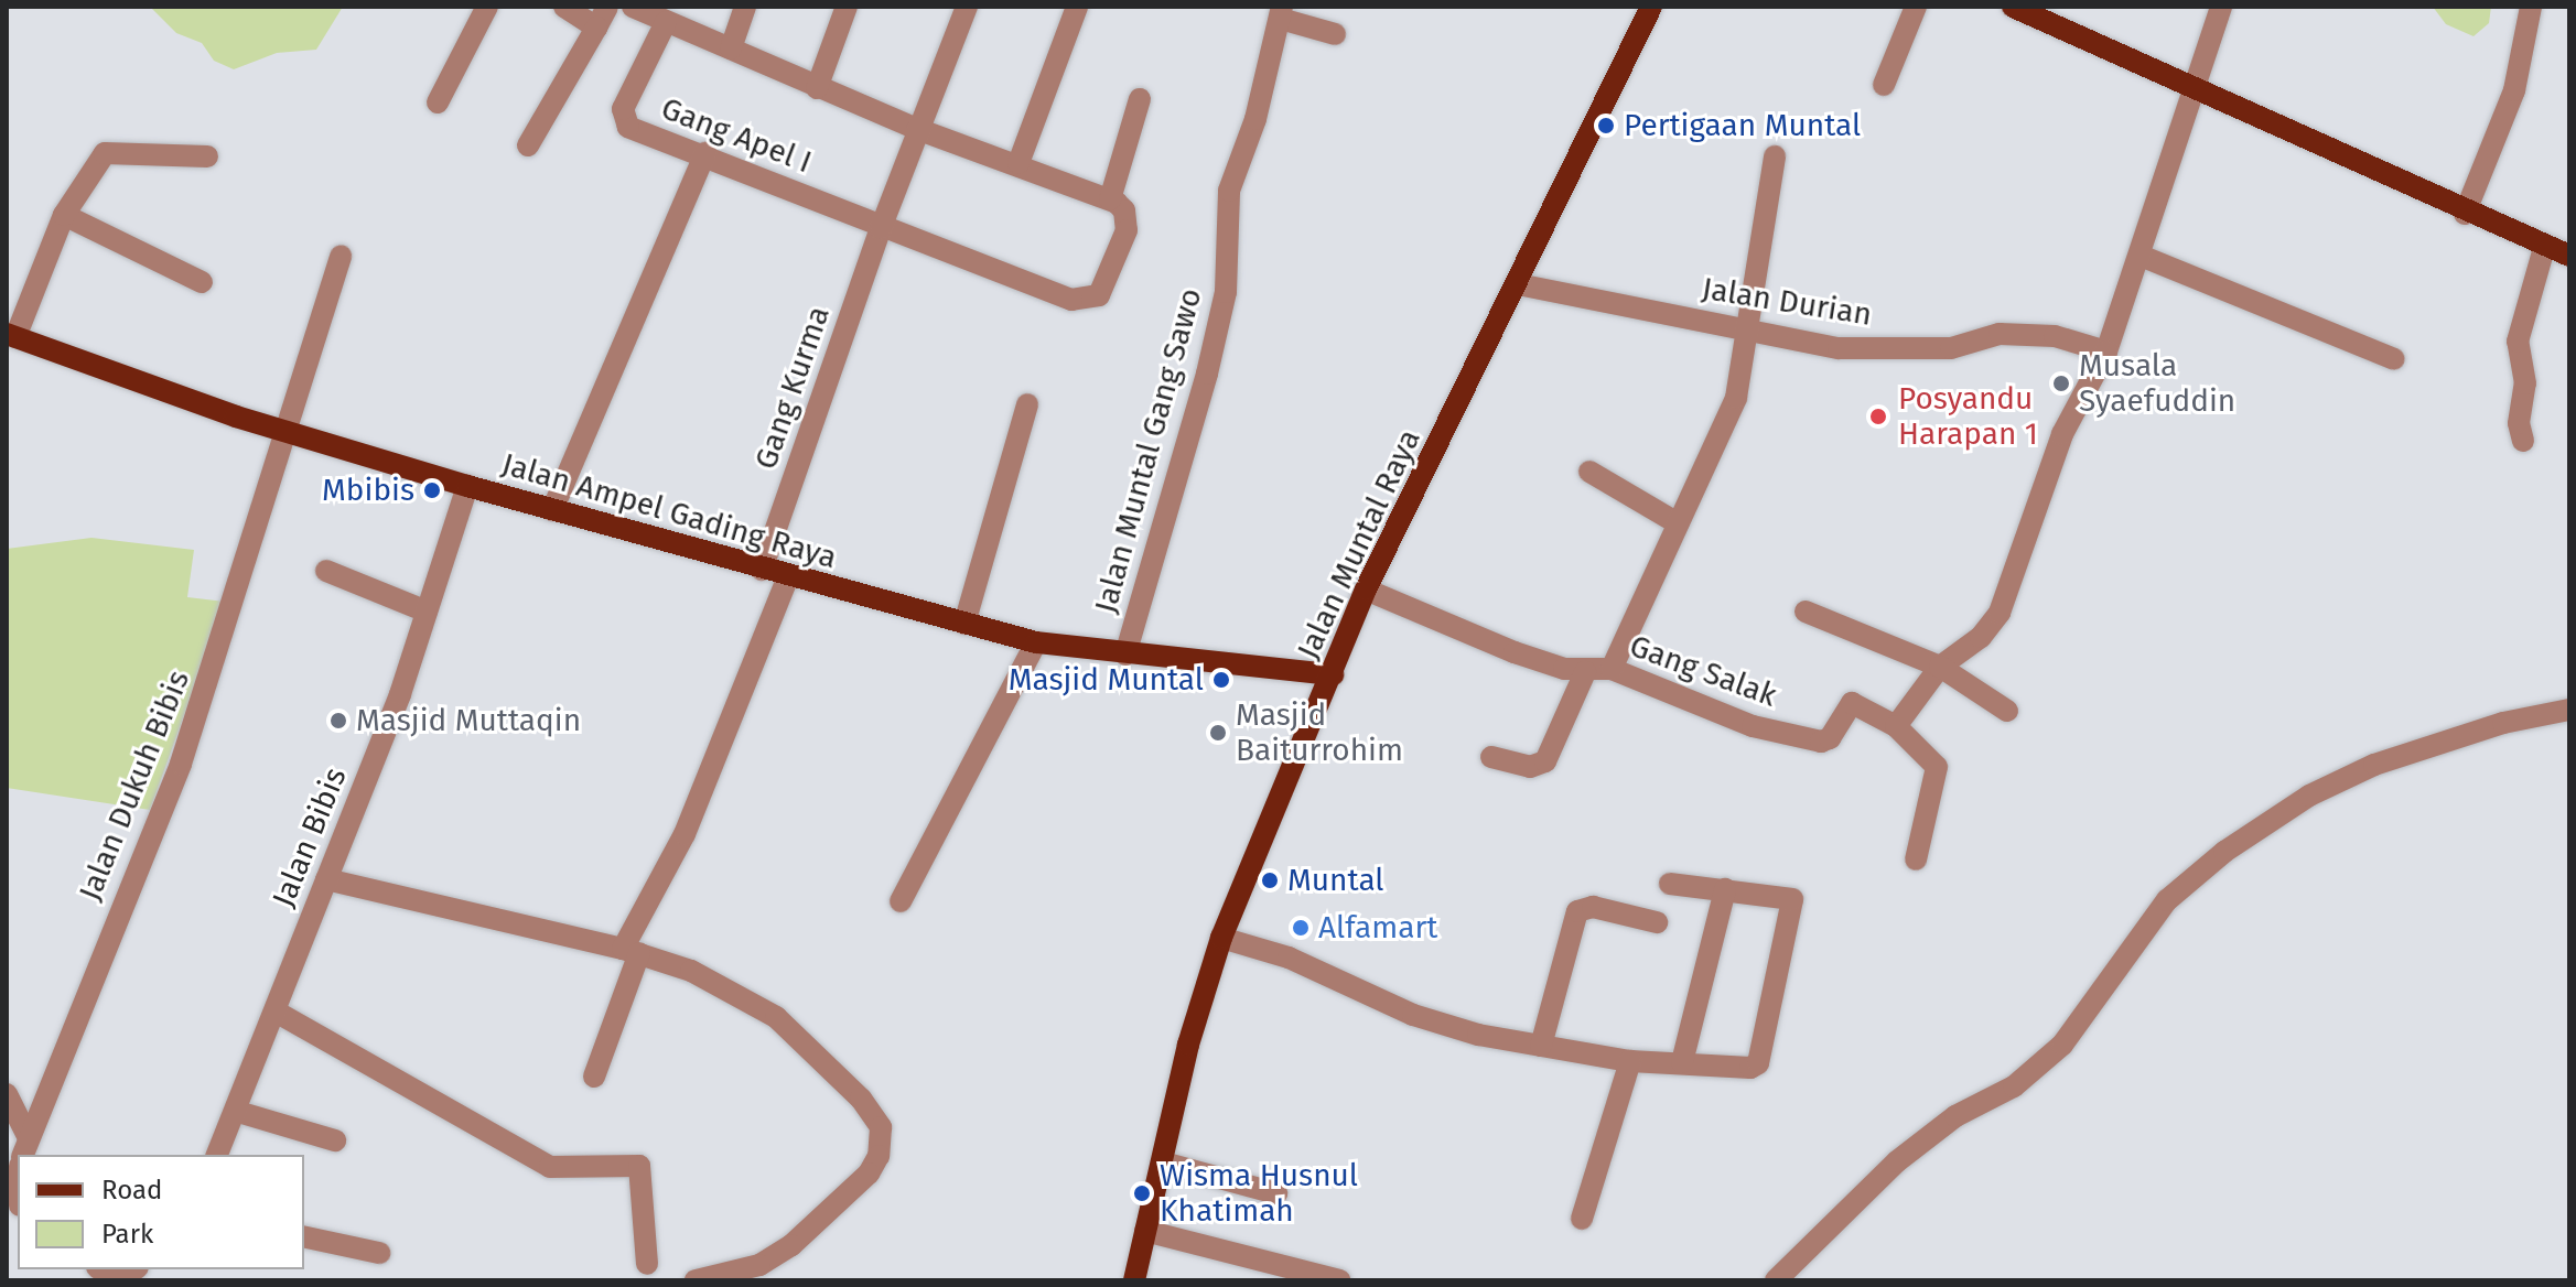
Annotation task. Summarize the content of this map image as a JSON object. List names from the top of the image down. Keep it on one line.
{"streets":{"main road":["Jalan Ampel Gading Raya","Jalan Muntal Raya"],"street":["Gang Apel I","Jalan Durian","Gang Kurma","Jalan Muntal Gang Sawo","Gang Salak","Jalan Dukuh Bibis","Jalan Bibis"]},"crossings":[["Gang Apel I","Gang Kurma"],["Jalan Durian","Jalan Muntal Raya"],["Gang Kurma","Jalan Ampel Gading Raya"],["Jalan Muntal Gang Sawo","Jalan Ampel Gading Raya"],["Jalan Ampel Gading Raya","Jalan Muntal Raya"],["Jalan Ampel Gading Raya","Jalan Dukuh Bibis"],["Jalan Ampel Gading Raya","Jalan Bibis"],["Jalan Muntal Raya","Gang Salak"]],"places":["Pertigaan Muntal","Musala Syaefuddin","Posyandu Harapan 1","Mbibis","Masjid Muntal","Masjid Muttaqin","Masjid Baiturrohim","Muntal","Alfamart","Wisma Husnul Khatimah"],"legend":["Road","Park"]}
